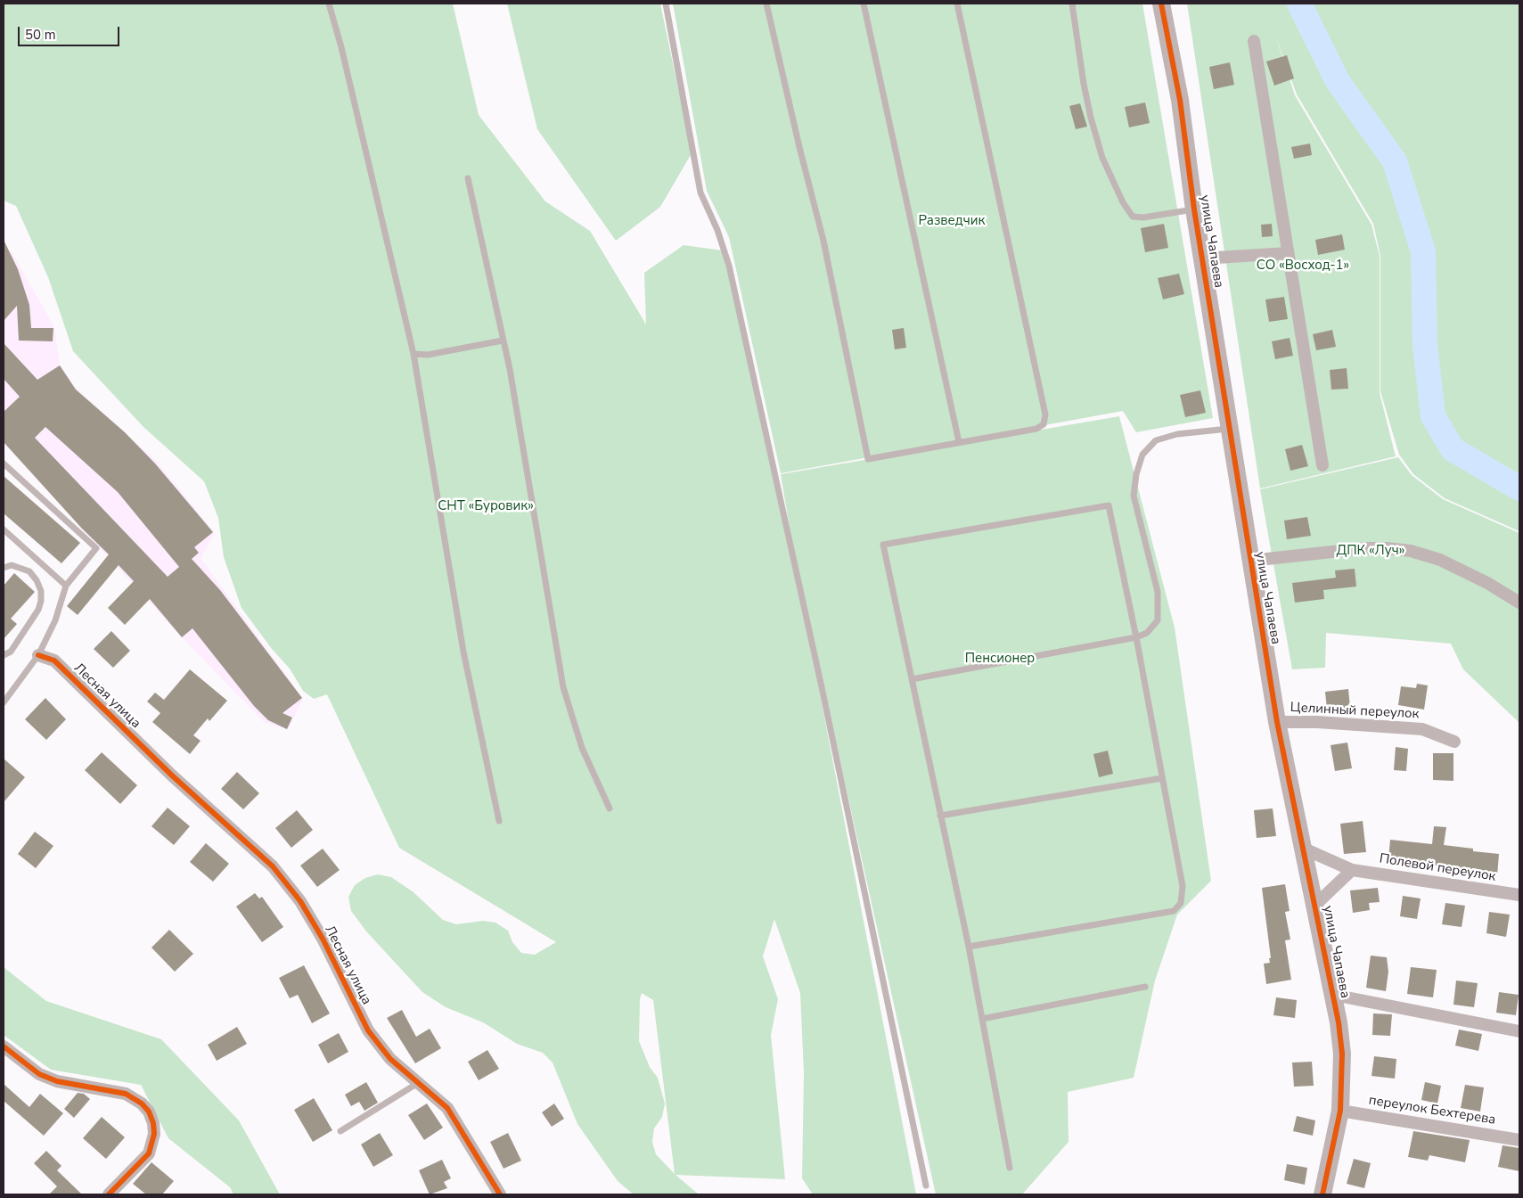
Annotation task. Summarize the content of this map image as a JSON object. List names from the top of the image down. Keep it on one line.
{"streets":{"street":["улица Чапаева","Лесная улица","Целинный переулок","Полевой переулок","переулок Бехтерева"]},"crossings":[["улица Чапаева","Целинный переулок"],["улица Чапаева","Полевой переулок"],["улица Чапаева","переулок Бехтерева"]],"parks":["Разведчик","СО «Восход-1»","СНТ «Буровик»","ДПК «Луч»","Пенсионер"],"scale_bar":"50 m"}
